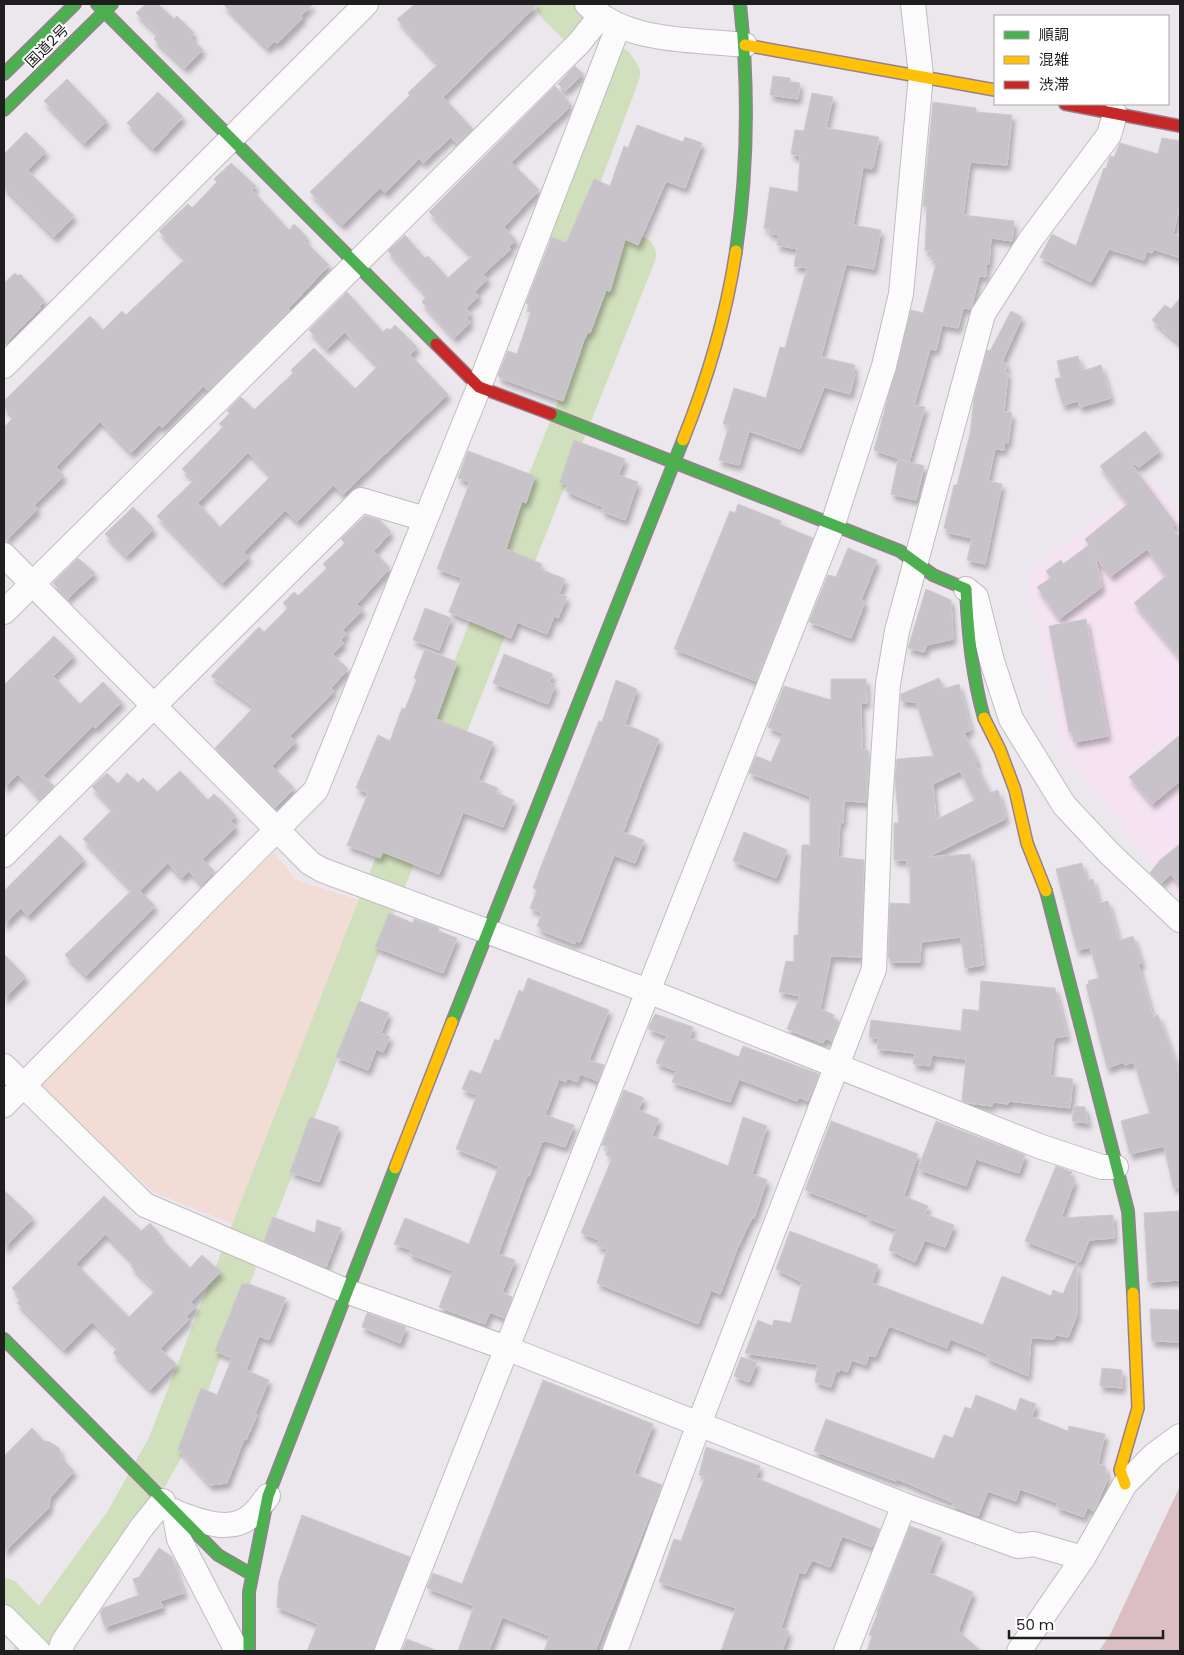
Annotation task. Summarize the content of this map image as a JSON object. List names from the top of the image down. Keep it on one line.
{"streets":{"main road":["国道2号"]},"legend":["順調","混雑","渋滞"],"scale_bar":"50 m"}
